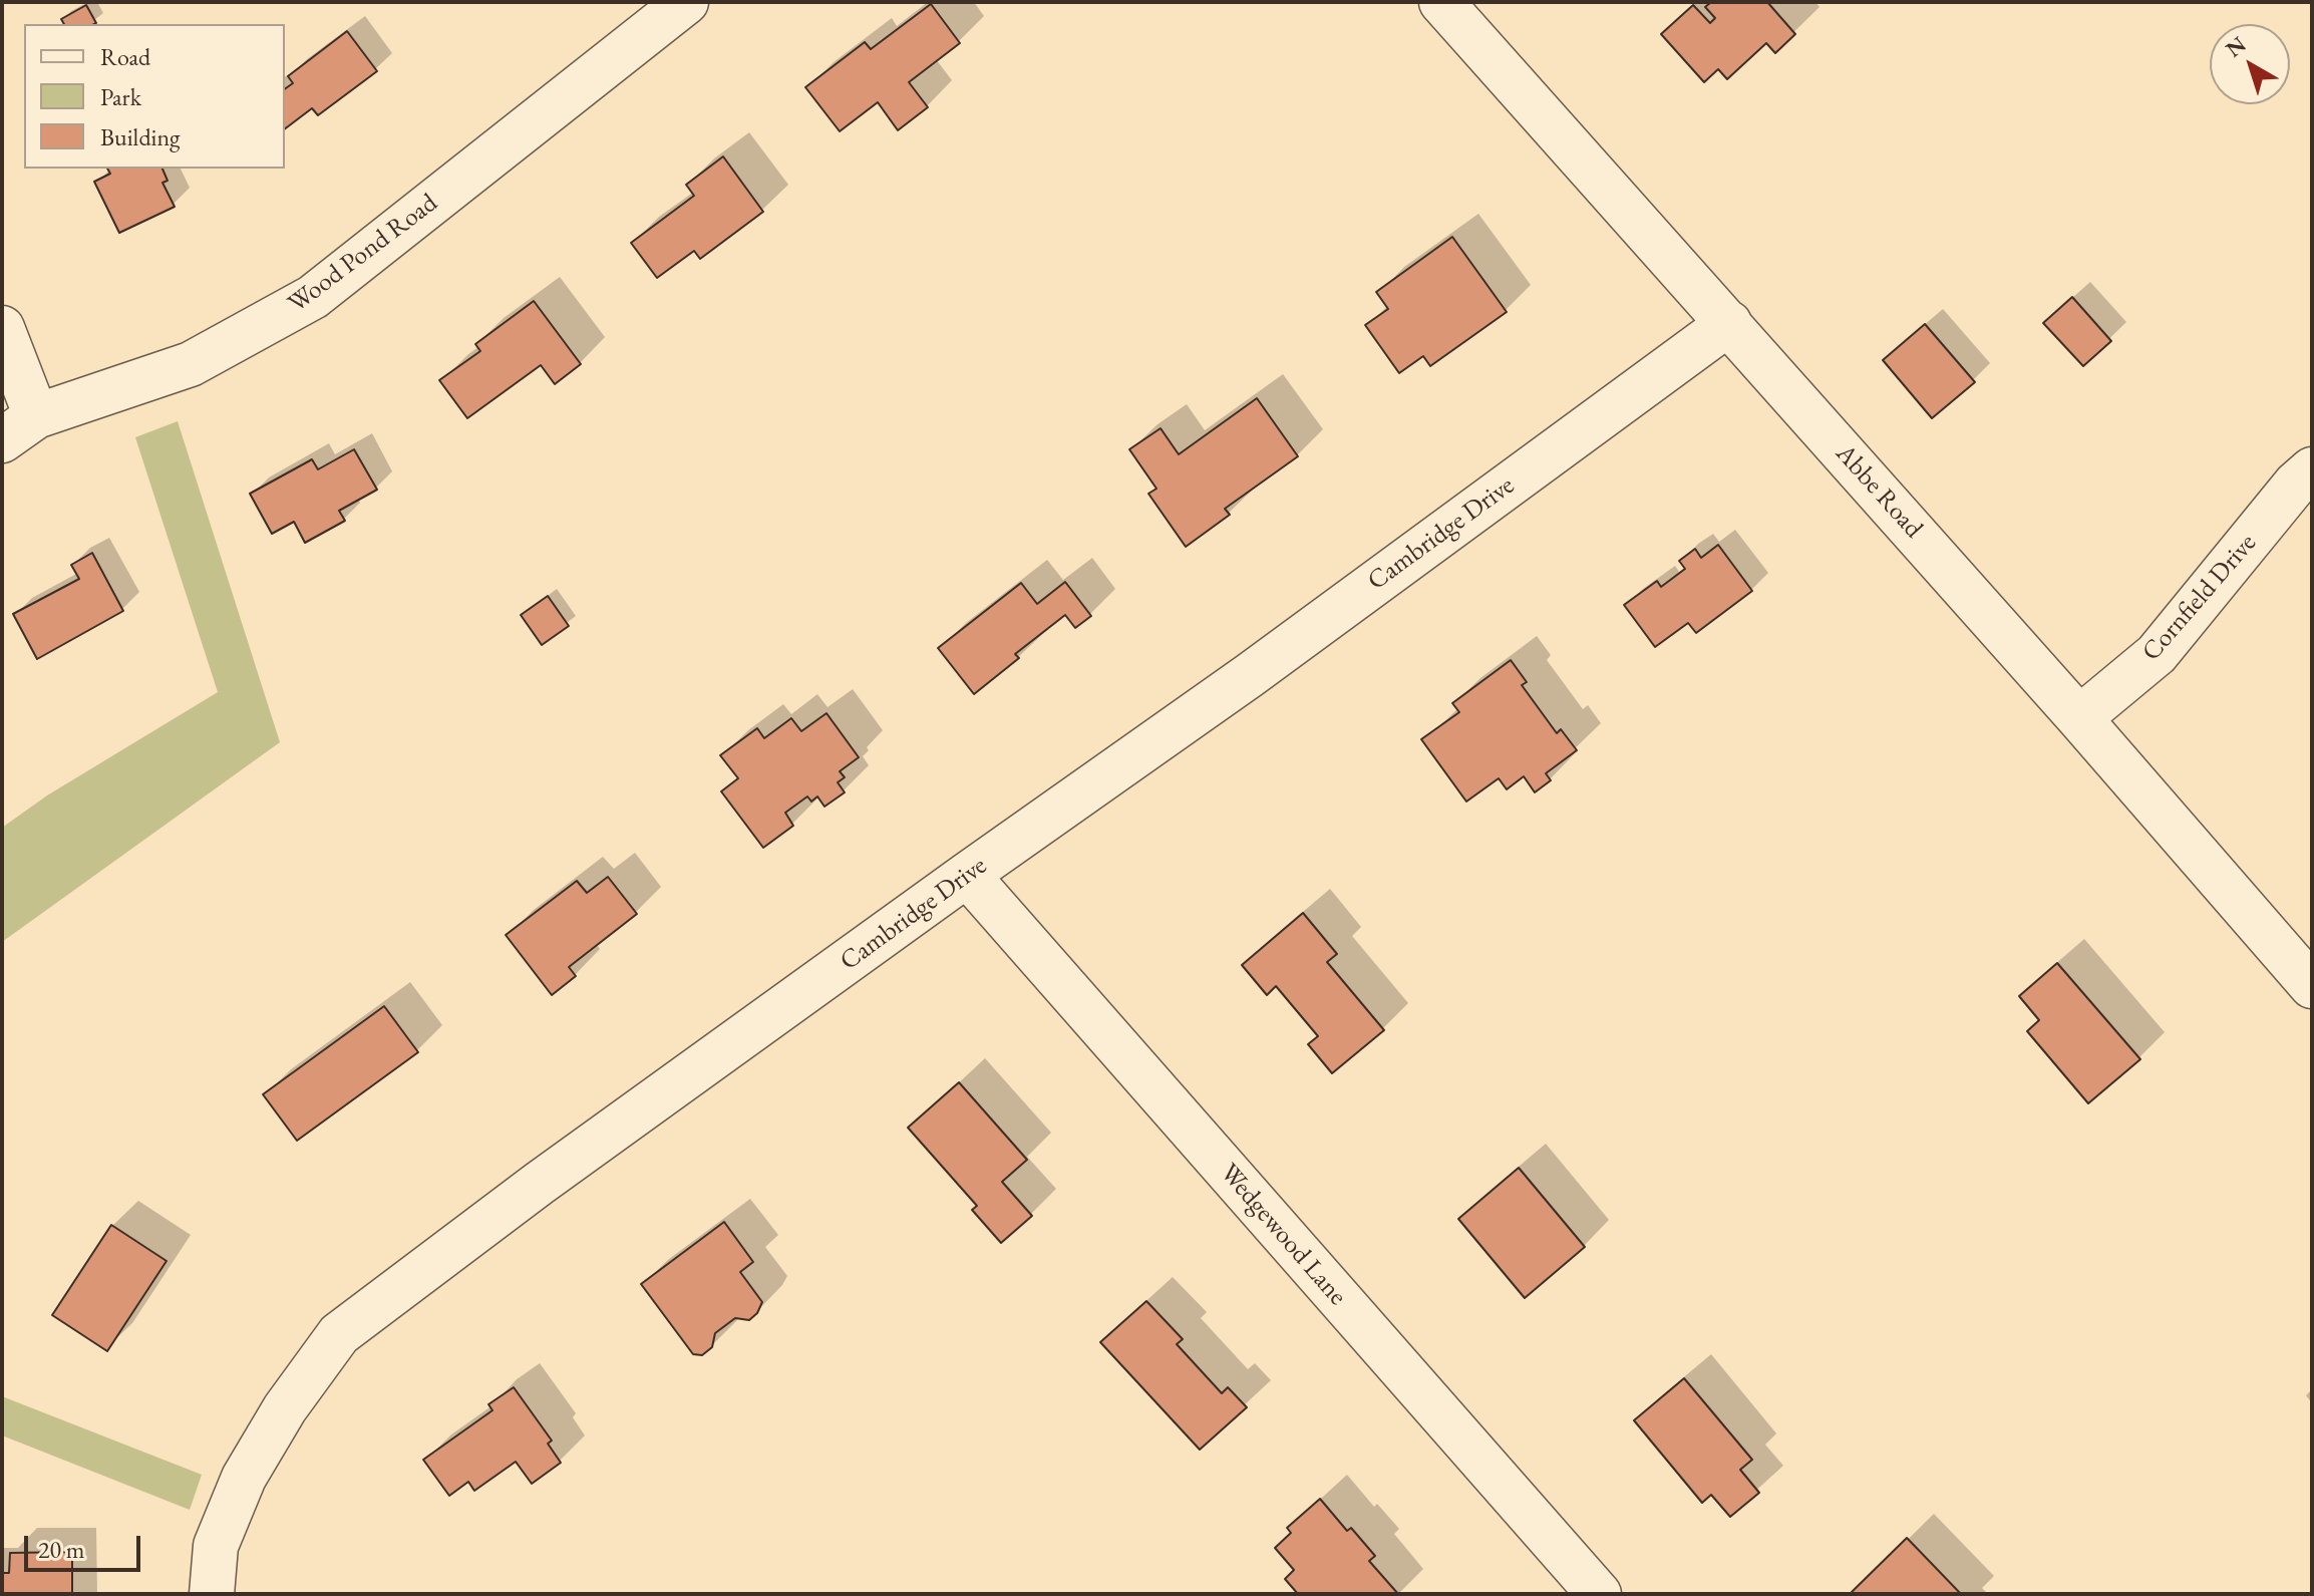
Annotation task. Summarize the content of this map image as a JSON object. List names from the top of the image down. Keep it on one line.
{"streets":{"street":["Wood Pond Road","Abbe Road","Cambridge Drive","Cornfield Drive","Wedgewood Lane"]},"crossings":[["Abbe Road","Cambridge Drive"],["Abbe Road","Cornfield Drive"],["Cambridge Drive","Wedgewood Lane"]],"legend":["Road","Park","Building"],"scale_bar":"20 m","north":"top left"}
